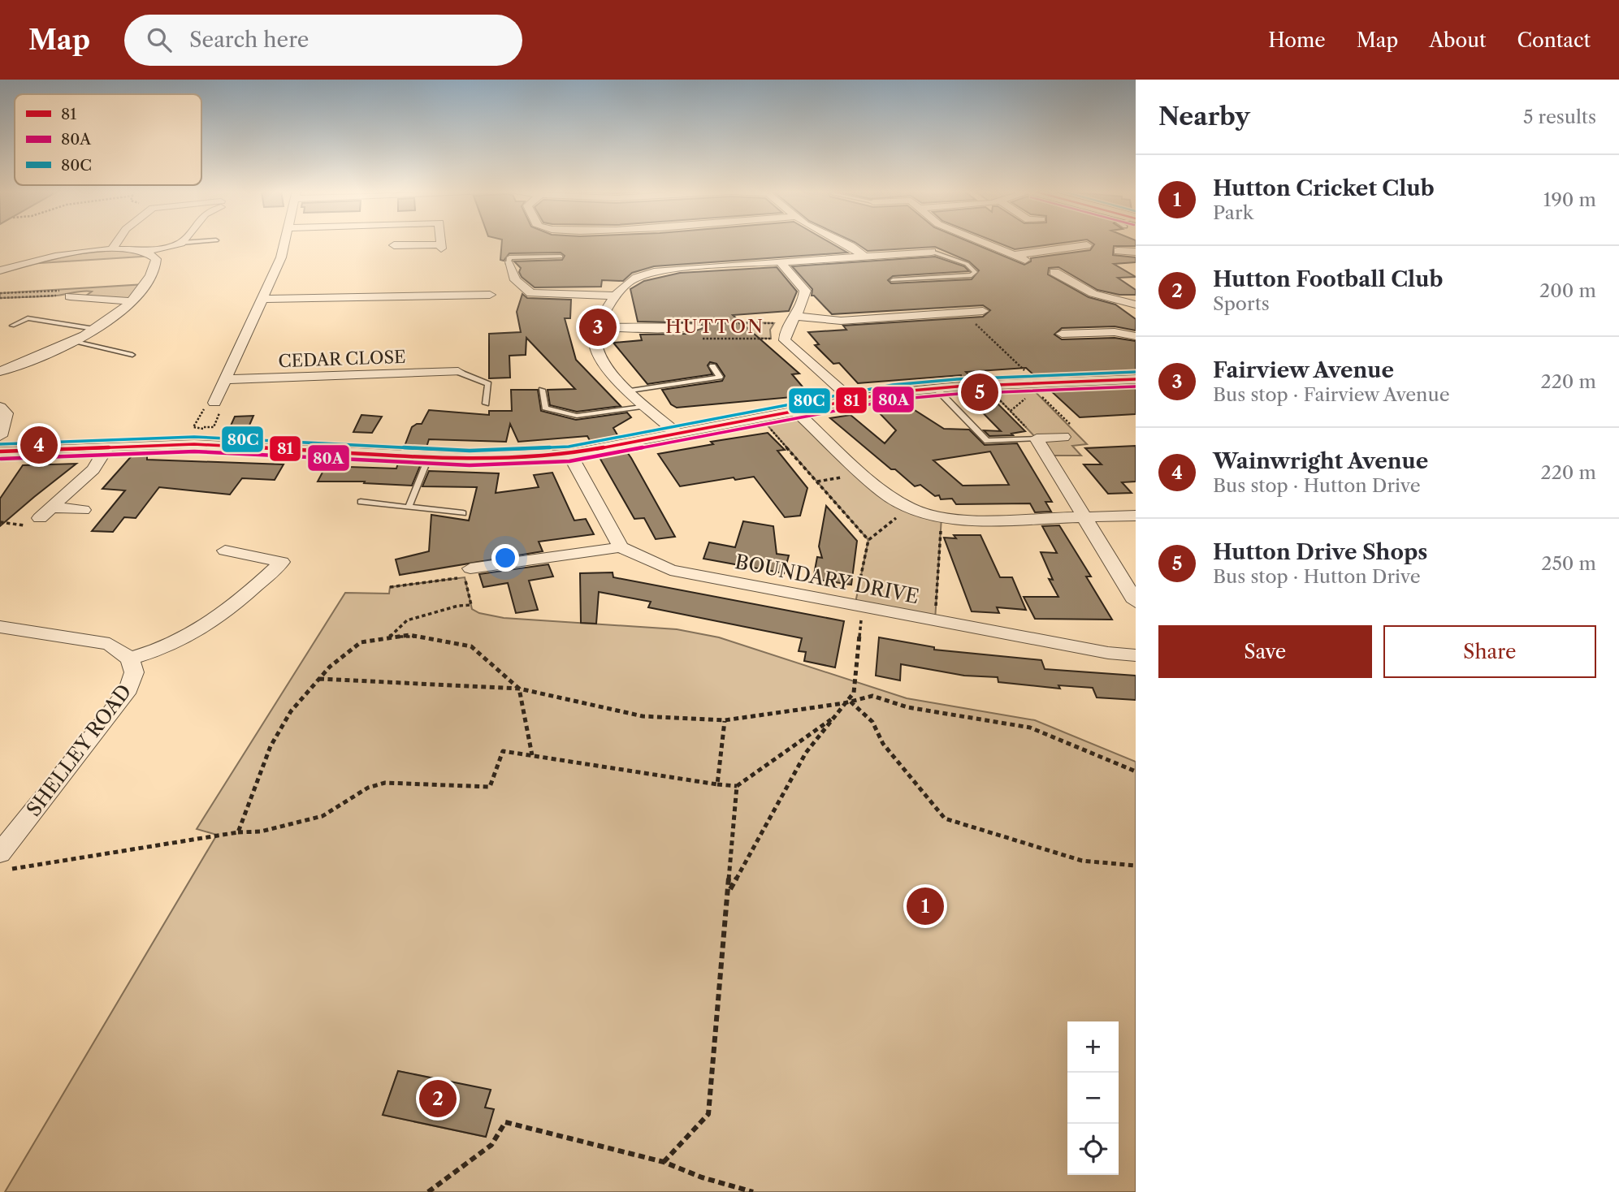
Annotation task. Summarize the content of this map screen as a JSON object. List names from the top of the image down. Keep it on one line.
{"streets":{"street":["CEDAR CLOSE","BOUNDARY DRIVE","SHELLEY ROAD"]},"districts":["HUTTON"],"lines":["transit line 80C","transit line 81","transit line 80A"],"legend":["81","80A","80C"],"page":{"header":"Map","search":"Search here","nav":["Home","Map","About","Contact"],"heading":["Nearby","5 results"],"list":[{"mark":"1","name":"Hutton Cricket Club","note":"Park","value":"190 m"},{"mark":"2","name":"Hutton Football Club","note":"Sports","value":"200 m"},{"mark":"3","name":"Fairview Avenue","note":"Bus stop · Fairview Avenue","value":"220 m"},{"mark":"4","name":"Wainwright Avenue","note":"Bus stop · Hutton Drive","value":"220 m"},{"mark":"5","name":"Hutton Drive Shops","note":"Bus stop · Hutton Drive","value":"250 m"}],"pins":["3","5","4","1","2"],"buttons":["Save","Share"],"map_buttons":["+","−"]}}
